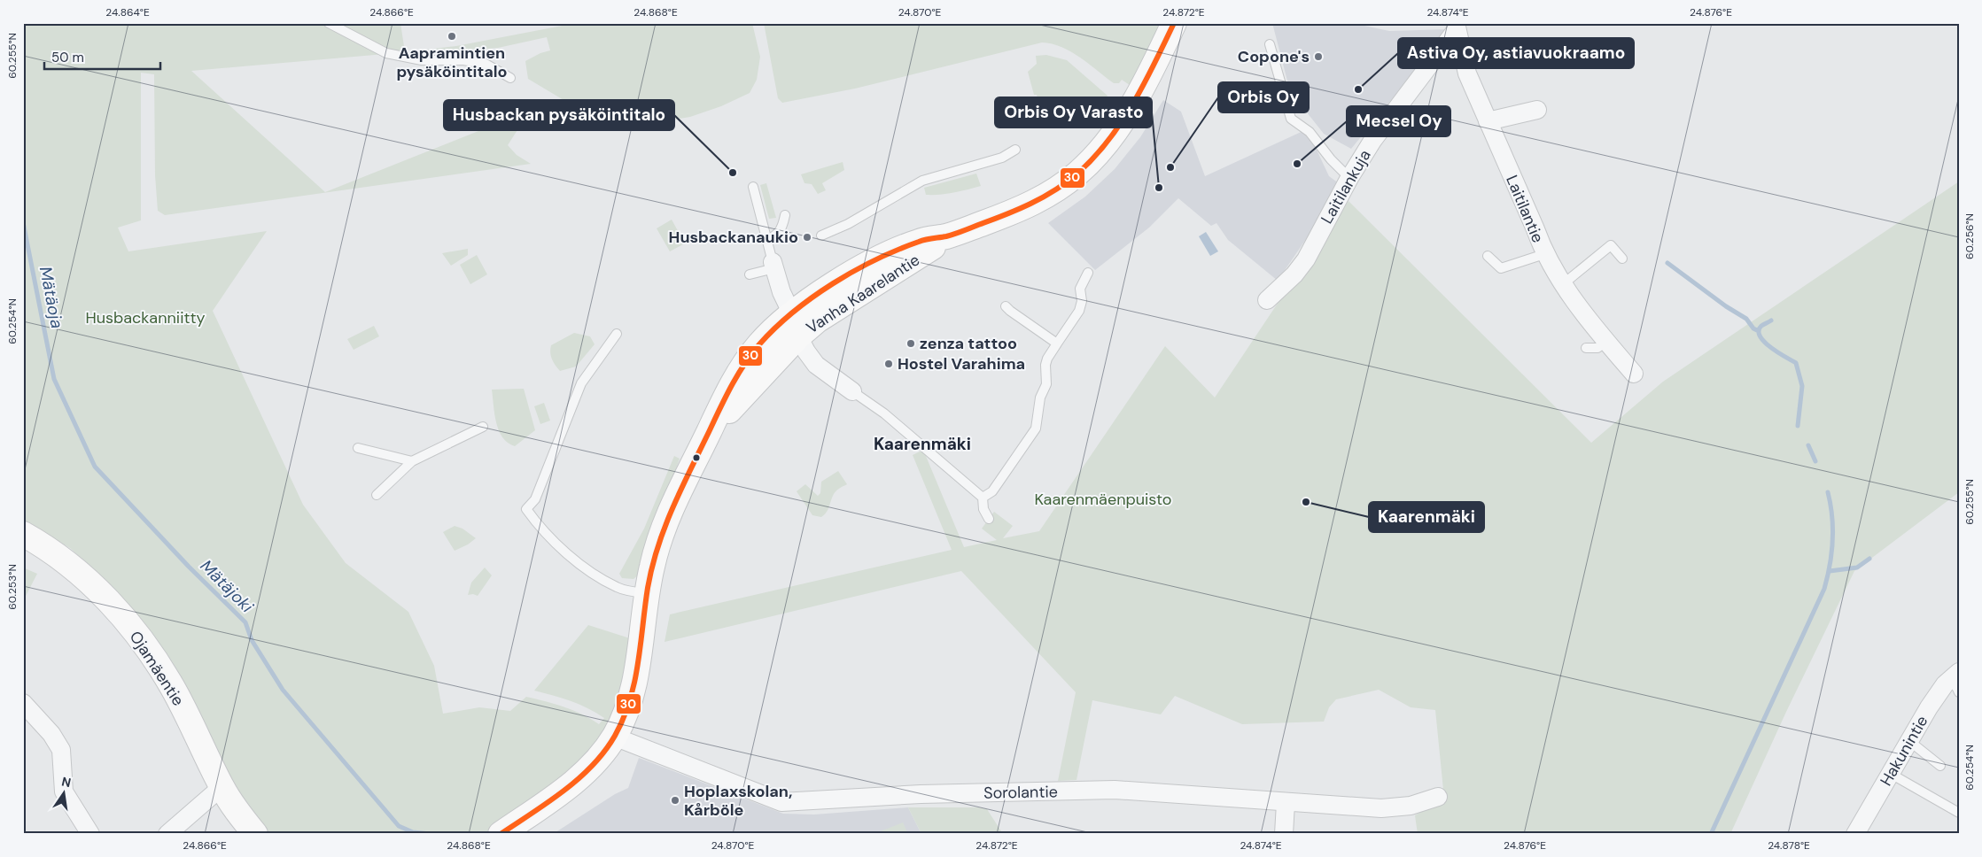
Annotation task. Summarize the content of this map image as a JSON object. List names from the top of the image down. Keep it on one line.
{"streets":{"main road":["Vanha Kaarelantie","Ojamäentie"],"street":["Laitilankuja","Laitilantie","Hakunintie","Sorolantie"]},"crossings":[["Laitilankuja","Laitilantie"],["Vanha Kaarelantie","Sorolantie"]],"districts":["Kaarenmäki"],"water":["Mätäoja","Mätäjoki"],"parks":["Husbackanniitty","Kaarenmäenpuisto"],"places":["Aapramintien pysäköintitalo","Copone's","Astiva Oy, astiavuokraamo","Mecsel Oy","Orbis Oy","Husbackan pysäköintitalo","Orbis Oy Varasto","Husbackanaukio","zenza tattoo","Hostel Varahima","Kaarenmäki","Hoplaxskolan, Kårböle"],"lines":["transit line 30"],"scale_bar":"50 m","north":"top","coordinates":["24.864°E","24.866°E","24.868°E","24.870°E","24.872°E","24.874°E","24.876°E","60.255°N","60.256°N","60.254°N","60.253°N","24.878°E"]}
